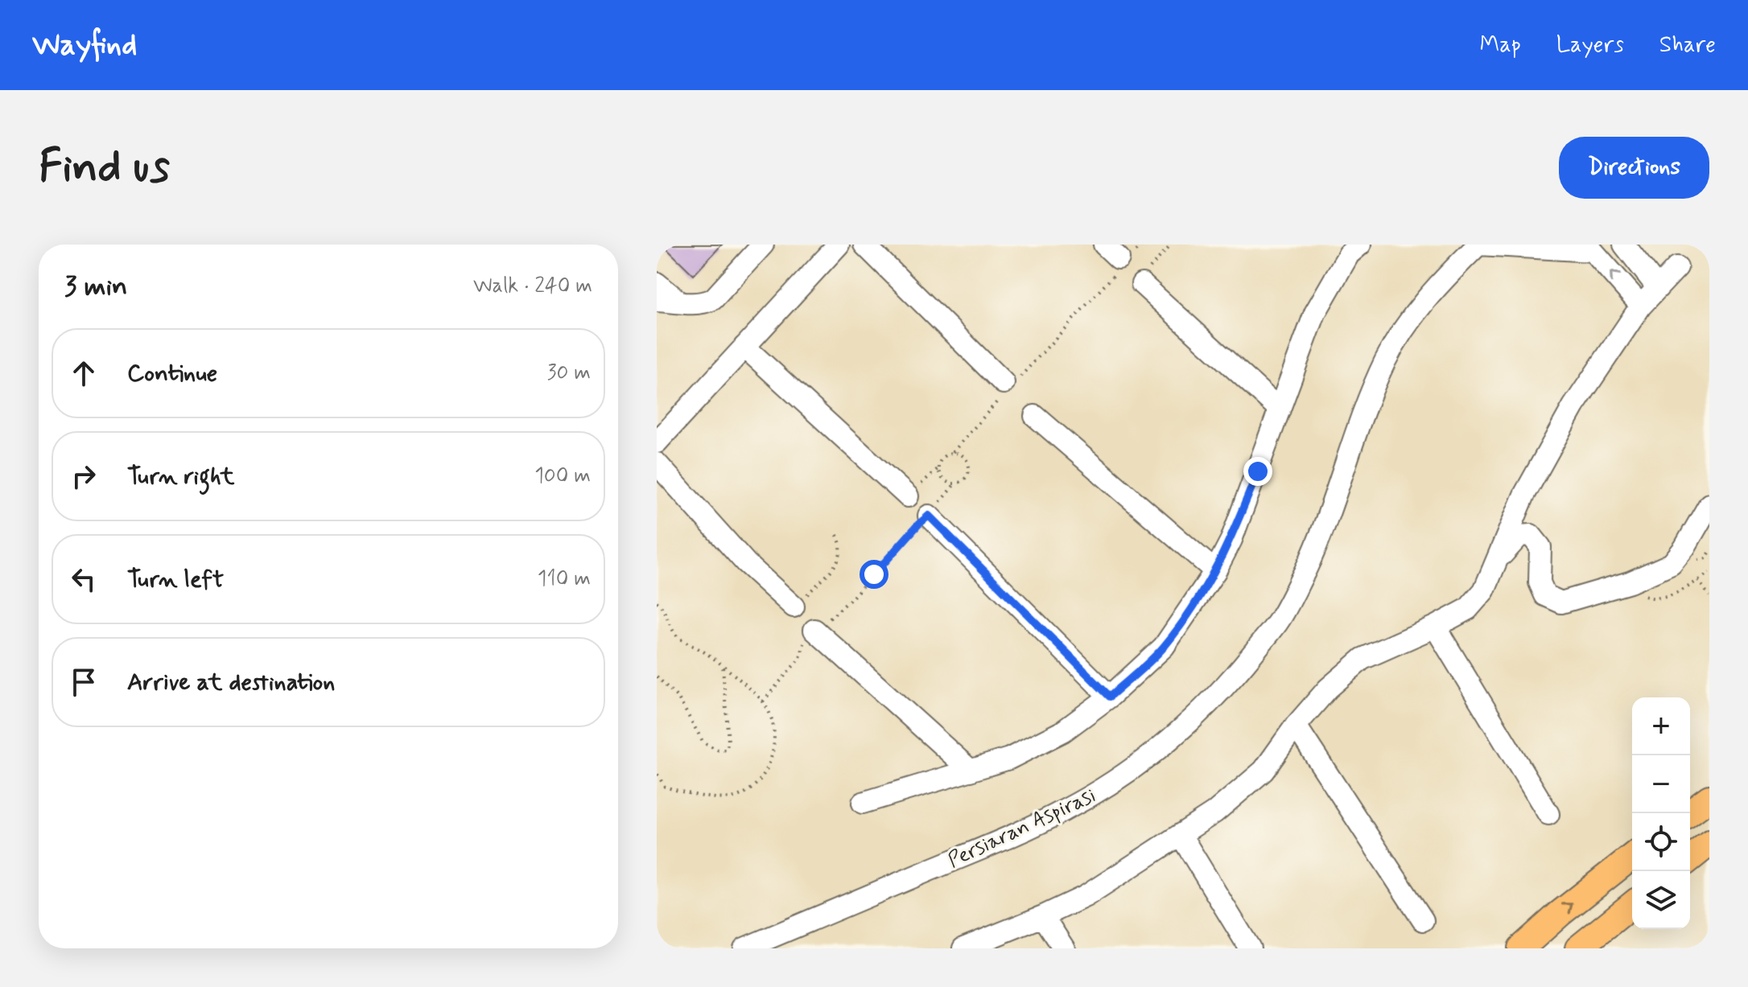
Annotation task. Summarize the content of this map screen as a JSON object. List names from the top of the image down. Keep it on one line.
{"streets":{"street":["Persiaran Aspirasi"]},"page":{"header":"Wayfind","nav":["Map","Layers","Share"],"buttons":"Directions","title":"Find us","heading":["3 min","Walk · 240 m"],"list":[["Continue","30 m"],["Turn right","100 m"],["Turn left","110 m"],"Arrive at destination"],"map_buttons":["+","−"]}}
